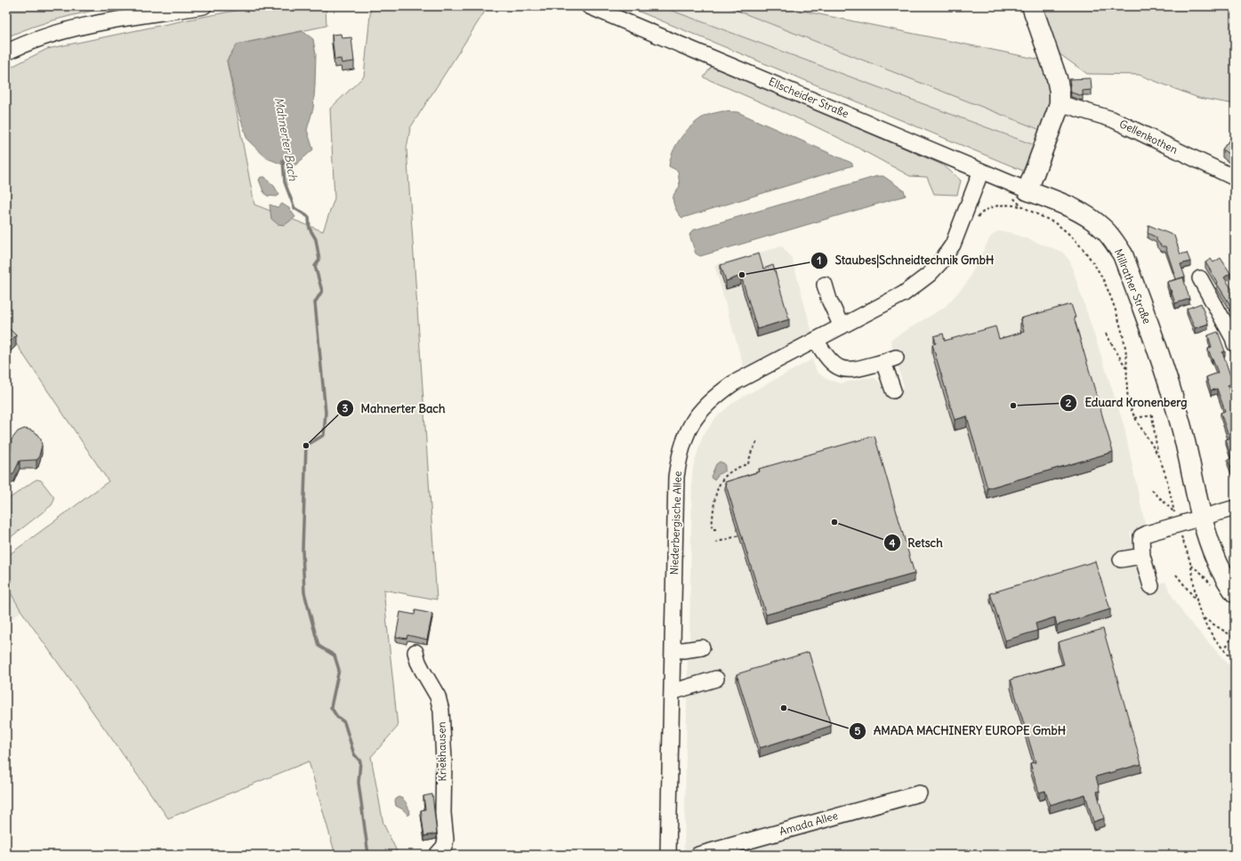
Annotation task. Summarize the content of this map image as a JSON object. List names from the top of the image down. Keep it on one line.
{"streets":{"main road":["Millrather Straße"],"street":["Ellscheider Straße","Gellenkothen","Niederbergische Allee","Kriekhausen","Amada Allee"]},"crossings":[["Ellscheider Straße","Millrather Straße"],["Ellscheider Straße","Niederbergische Allee"]],"water":["Mahnerter Bach"],"places":["Staubes|Schneidtechnik GmbH","Eduard Kronenberg","Mahnerter Bach","Retsch","AMADA MACHINERY EUROPE GmbH"]}
